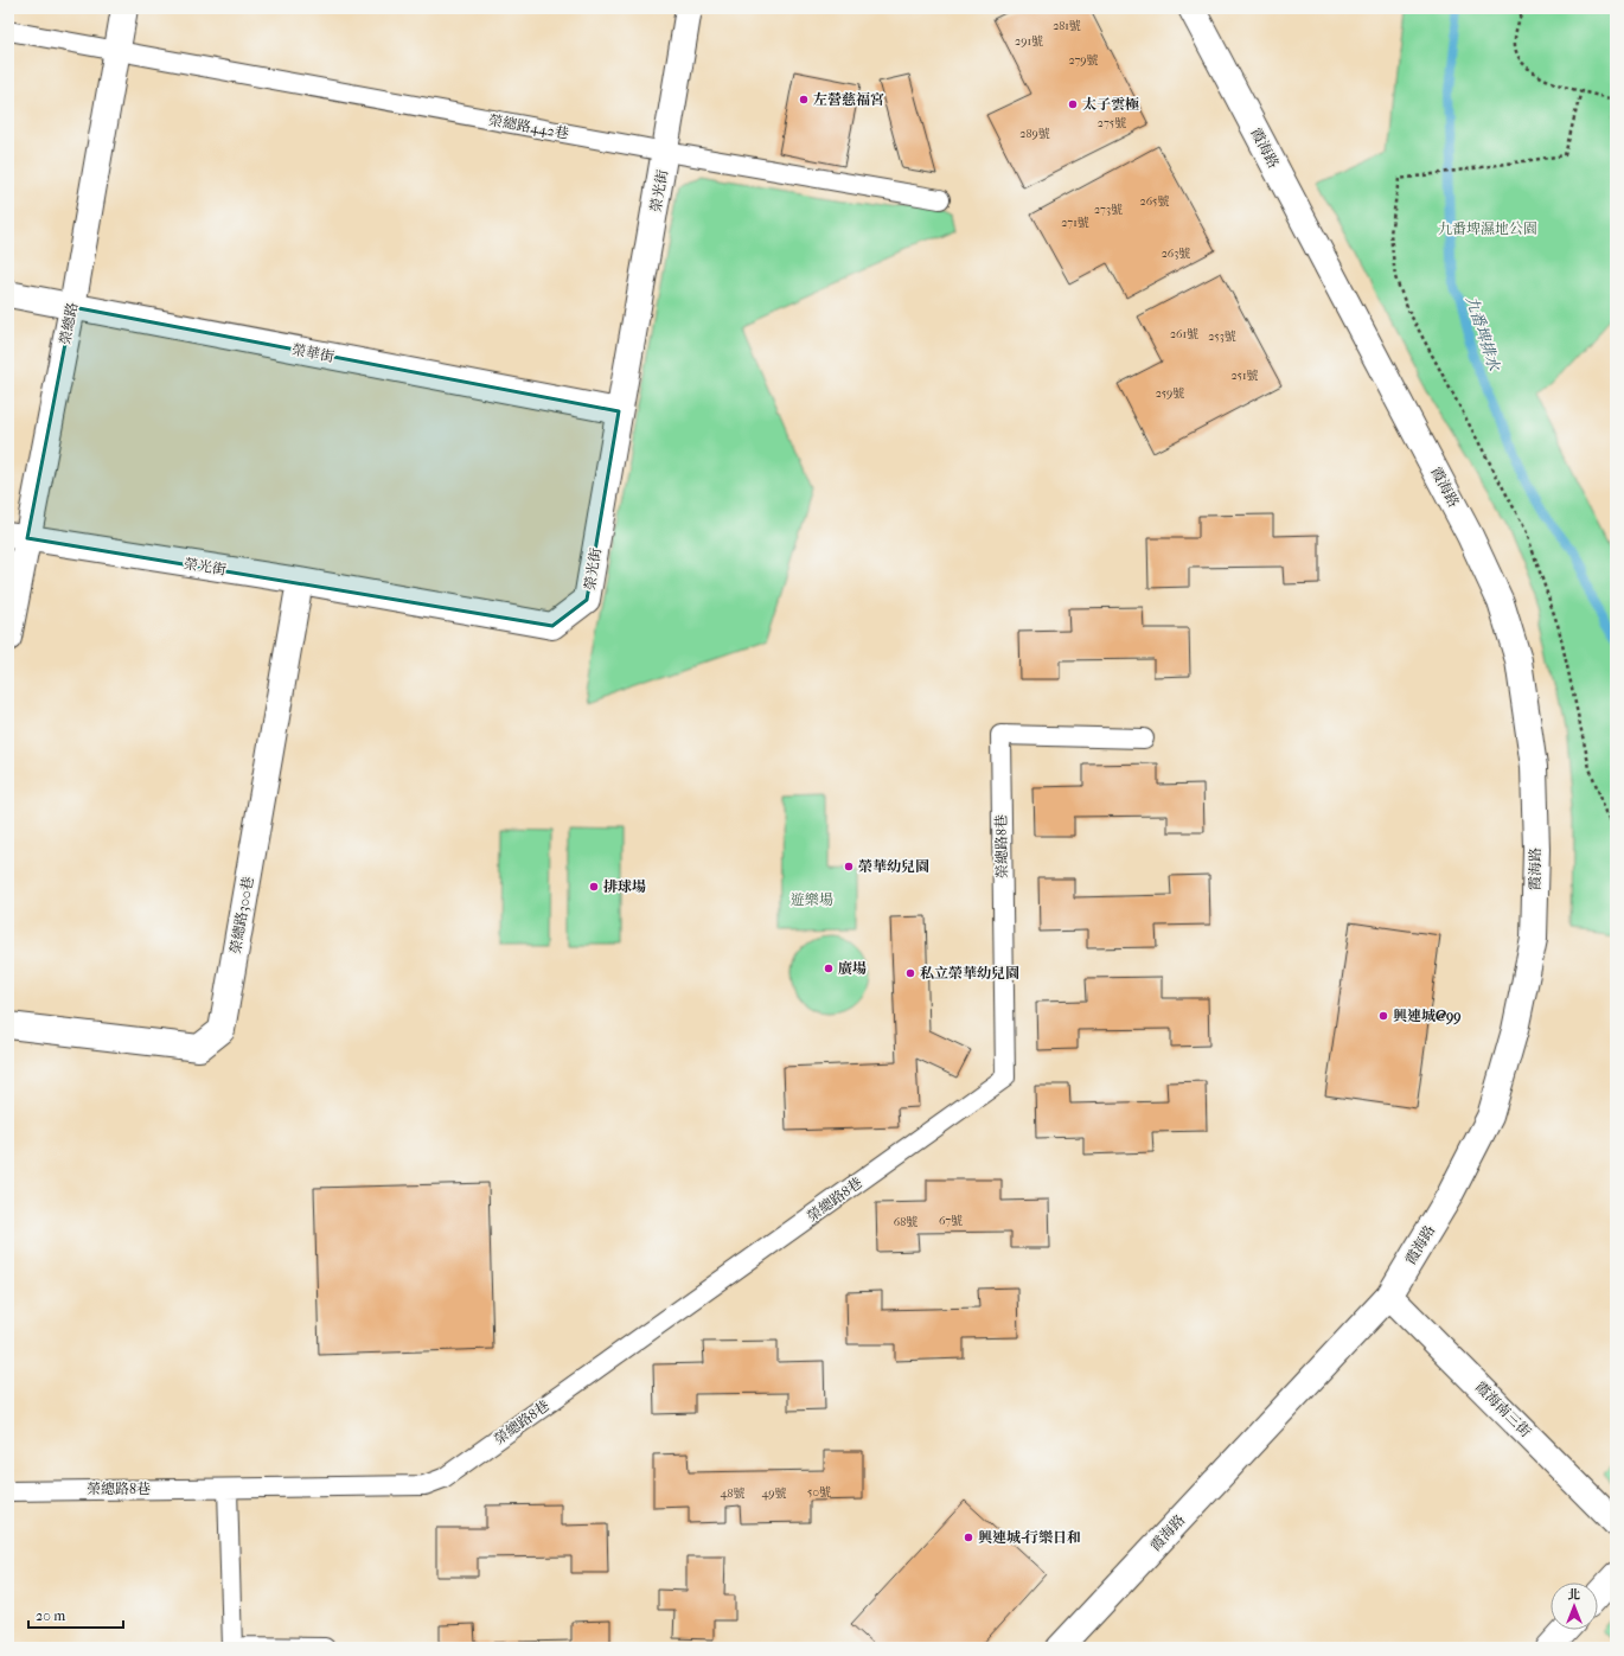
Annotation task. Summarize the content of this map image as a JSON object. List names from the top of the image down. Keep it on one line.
{"streets":{"street":["霞海路","榮光街","榮總路","榮華街","榮總路300巷","霞海南三街"],"lane":["榮總路442巷","榮總路8巷"]},"crossings":[["榮總路442巷","榮光街"],["榮總路442巷","榮總路"],["霞海路","霞海南三街"],["榮光街","榮總路"],["榮光街","榮華街"],["榮光街","榮總路300巷"],["榮總路","榮華街"]],"water":["九番埤排水"],"parks":["九番埤濕地公園","遊樂場"],"places":["左營慈福宮","太子雲極","榮華幼兒園","排球場","廣場","私立榮華幼兒園","興連城@99","興連城-行樂日和"],"house_numbers":["281號","291號","279號","275號","289號","265號","273號","271號","263號","261號","253號","251號","259號","67號","68號","50號","48號","49號"],"scale_bar":"20 m","north":"top"}
